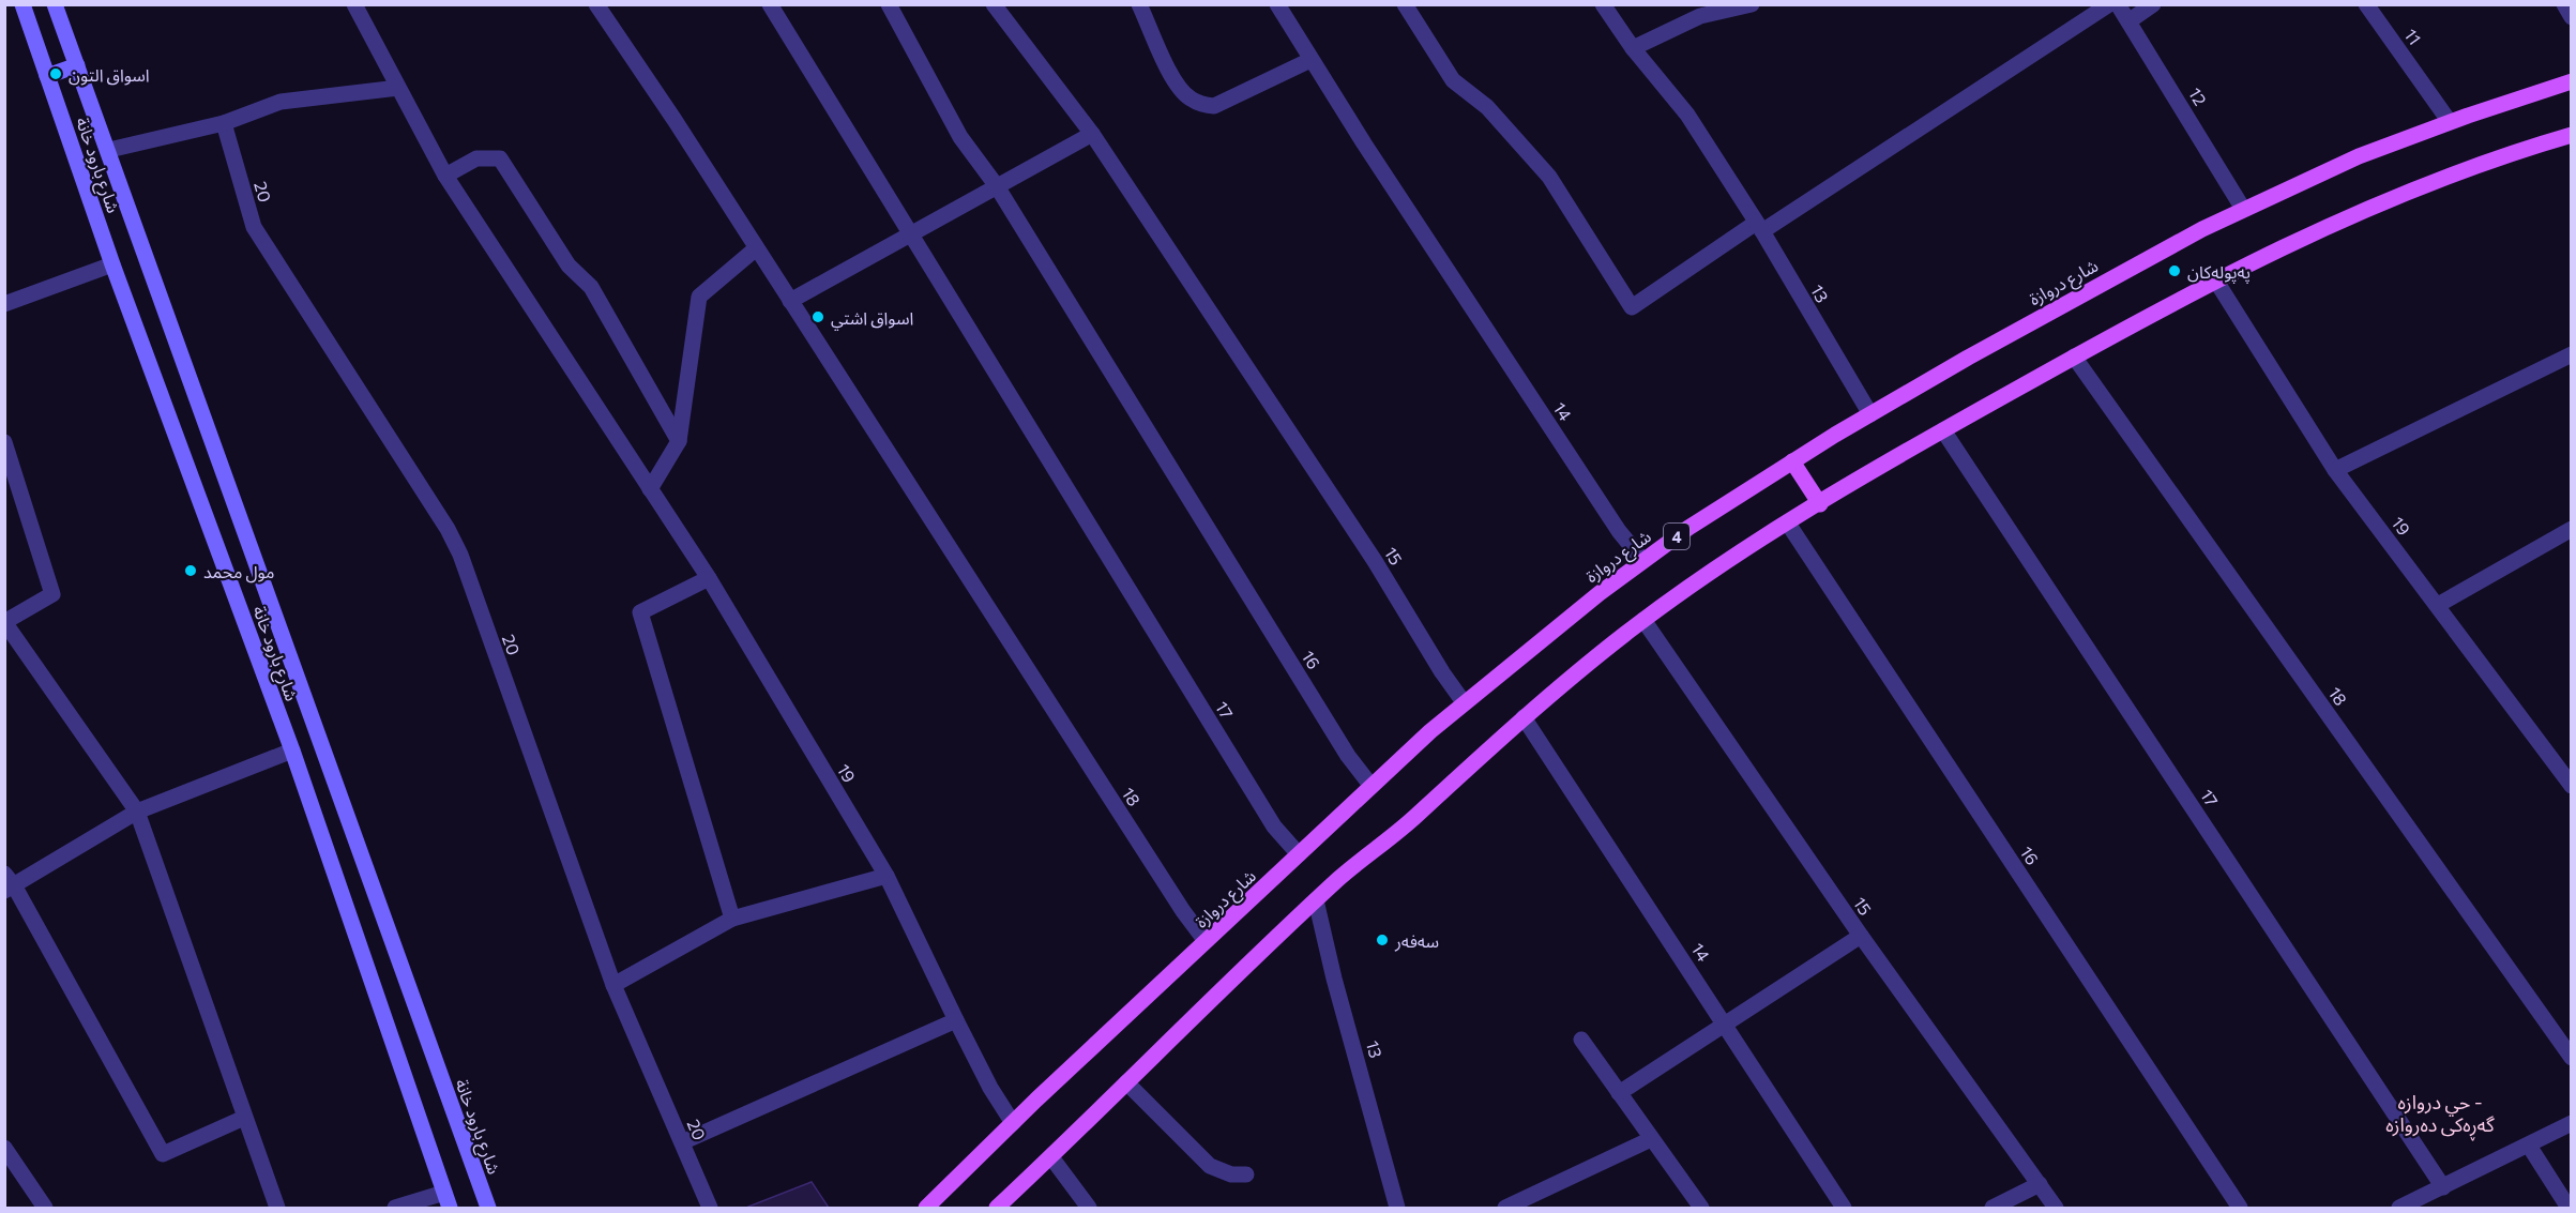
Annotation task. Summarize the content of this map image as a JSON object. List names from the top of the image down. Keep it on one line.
{"streets":{"main road":["شارع بارود خانة","شارع دروازة","4"],"street":["11","12","20","13","14","19","15","16","18","17"]},"crossings":[["11","شارع دروازة"],["12","شارع دروازة"],["شارع دروازة","13"],["شارع دروازة","14"],["شارع دروازة","19"],["شارع دروازة","15"],["شارع دروازة","16"],["شارع دروازة","18"],["شارع دروازة","17"]],"districts":["حي دروازه - گەڕەکی دەروازە"],"places":["اسواق التون","پەپولەکان","اسواق اشتي","مول محمد","سەفەر"]}
